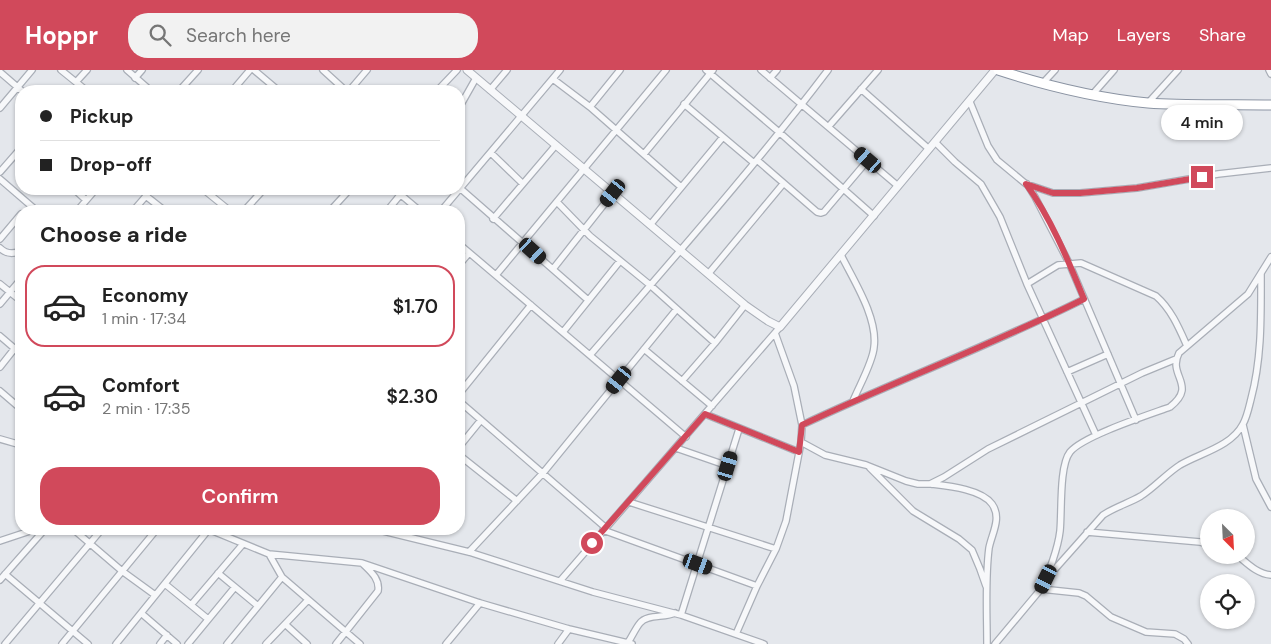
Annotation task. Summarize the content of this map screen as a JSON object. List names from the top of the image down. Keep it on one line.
{"north":"bottom right","page":{"header":"Hoppr","search":"Search here","nav":["Map","Layers","Share"],"banner":["Pickup","Drop-off"],"bubble":"4 min","heading":"Choose a ride","list":[{"name":"Economy","note":"1 min · 17:34","value":"$1.70"},{"name":"Comfort","note":"2 min · 17:35","value":"$2.30"}],"buttons":"Confirm"}}
